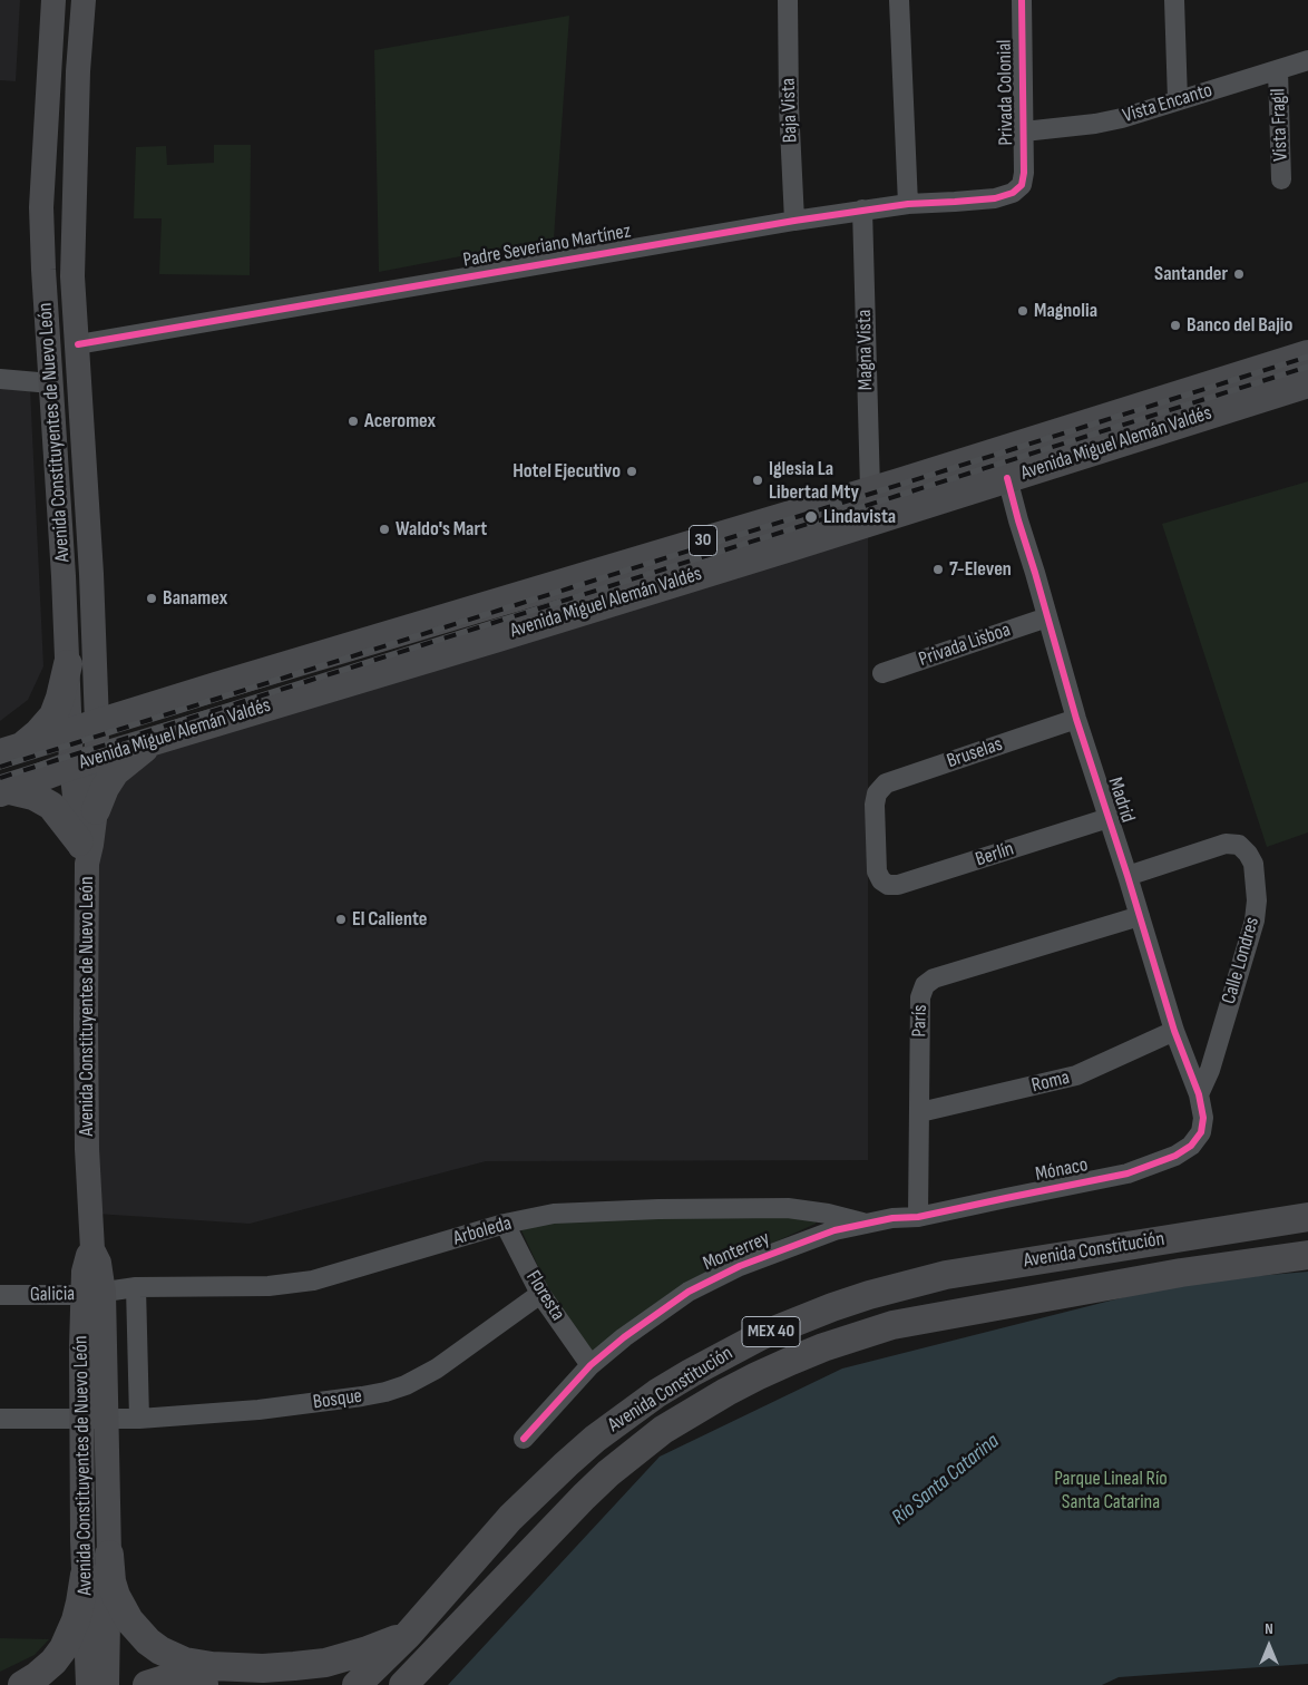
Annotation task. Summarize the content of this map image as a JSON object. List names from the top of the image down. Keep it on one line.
{"streets":{"highway":["Avenida Miguel Alemán Valdés","30","Avenida Constitución","MEX 40"],"main road":["Avenida Constituyentes de Nuevo León"],"street":["Privada Colonial","Vista Encanto","Baja Vista","Vista Fragil","Padre Severiano Martínez","Magna Vista","Privada Lisboa","Bruselas","Madrid","Berlín","Calle Londres","París","Roma","Mónaco","Arboleda","Monterrey","Galicia","Floresta","Bosque"]},"crossings":[["Privada Colonial","Vista Encanto"],["Privada Colonial","Padre Severiano Martínez"],["Vista Encanto","Vista Fragil"],["Baja Vista","Padre Severiano Martínez"],["Padre Severiano Martínez","Magna Vista"],["Padre Severiano Martínez","Avenida Constituyentes de Nuevo León"],["Magna Vista","Avenida Miguel Alemán Valdés"],["Avenida Constituyentes de Nuevo León","Avenida Miguel Alemán Valdés"],["Avenida Constituyentes de Nuevo León","Arboleda"],["Avenida Constituyentes de Nuevo León","Galicia"],["Avenida Constituyentes de Nuevo León","Bosque"],["Avenida Miguel Alemán Valdés","Madrid"],["Privada Lisboa","Madrid"],["Bruselas","Madrid"],["Bruselas","Berlín"],["Madrid","Berlín"],["Madrid","Calle Londres"],["Madrid","París"],["Madrid","Roma"],["Madrid","Mónaco"],["París","Roma"],["París","Mónaco"],["París","Monterrey"],["Mónaco","Monterrey"],["Arboleda","Monterrey"],["Arboleda","Galicia"],["Arboleda","Floresta"],["Monterrey","Floresta"],["Floresta","Bosque"]],"water":["Río Santa Catarina"],"parks":["Parque Lineal Río Santa Catarina"],"places":["Santander","Magnolia","Banco del Bajio","Aceromex","Hotel Ejecutivo","Iglesia La Libertad Mty","Lindavista","Waldo's Mart","7-Eleven","Banamex","El Caliente"],"north":"top"}
